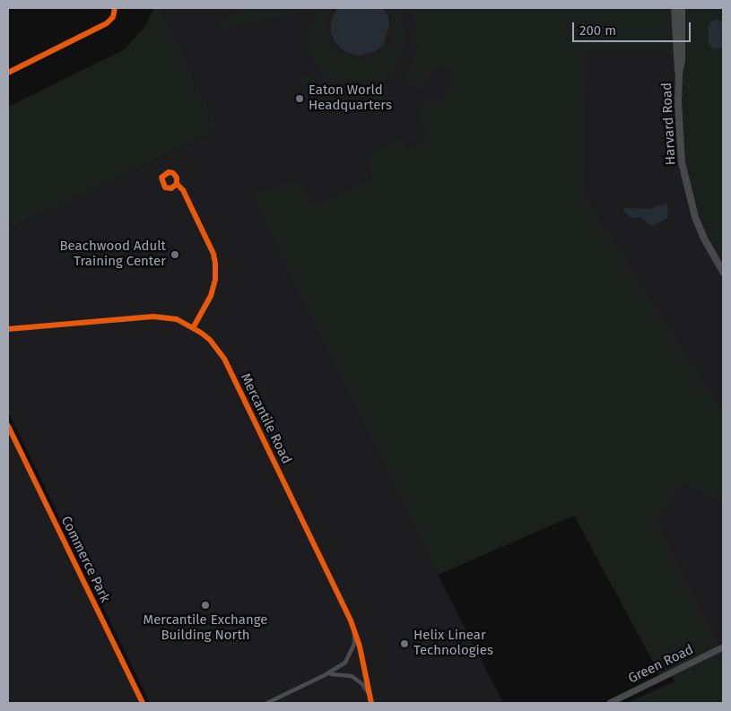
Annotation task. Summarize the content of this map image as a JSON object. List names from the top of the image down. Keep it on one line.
{"streets":{"main road":["Harvard Road","Green Road"],"street":["Mercantile Road","Commerce Park"]},"places":["Eaton World Headquarters","Beachwood Adult Training Center","Mercantile Exchange Building North","Helix Linear Technologies"],"scale_bar":"200 m"}
